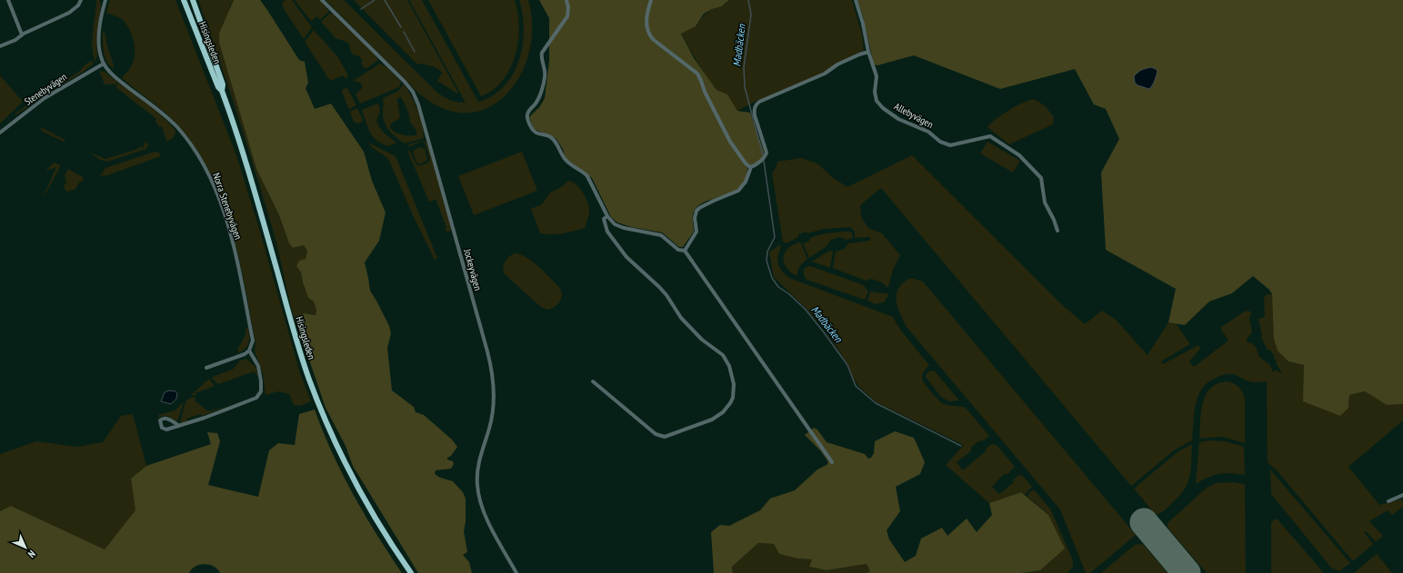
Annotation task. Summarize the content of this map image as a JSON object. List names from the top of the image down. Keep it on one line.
{"streets":{"highway":["Hisingsleden"],"street":["Stenebyvägen","Allebyvägen","Norra Stenebyvägen","Jockeyvägen"]},"crossings":[["Stenebyvägen","Norra Stenebyvägen"]],"water":["Madbäcken"],"north":"bottom right"}
